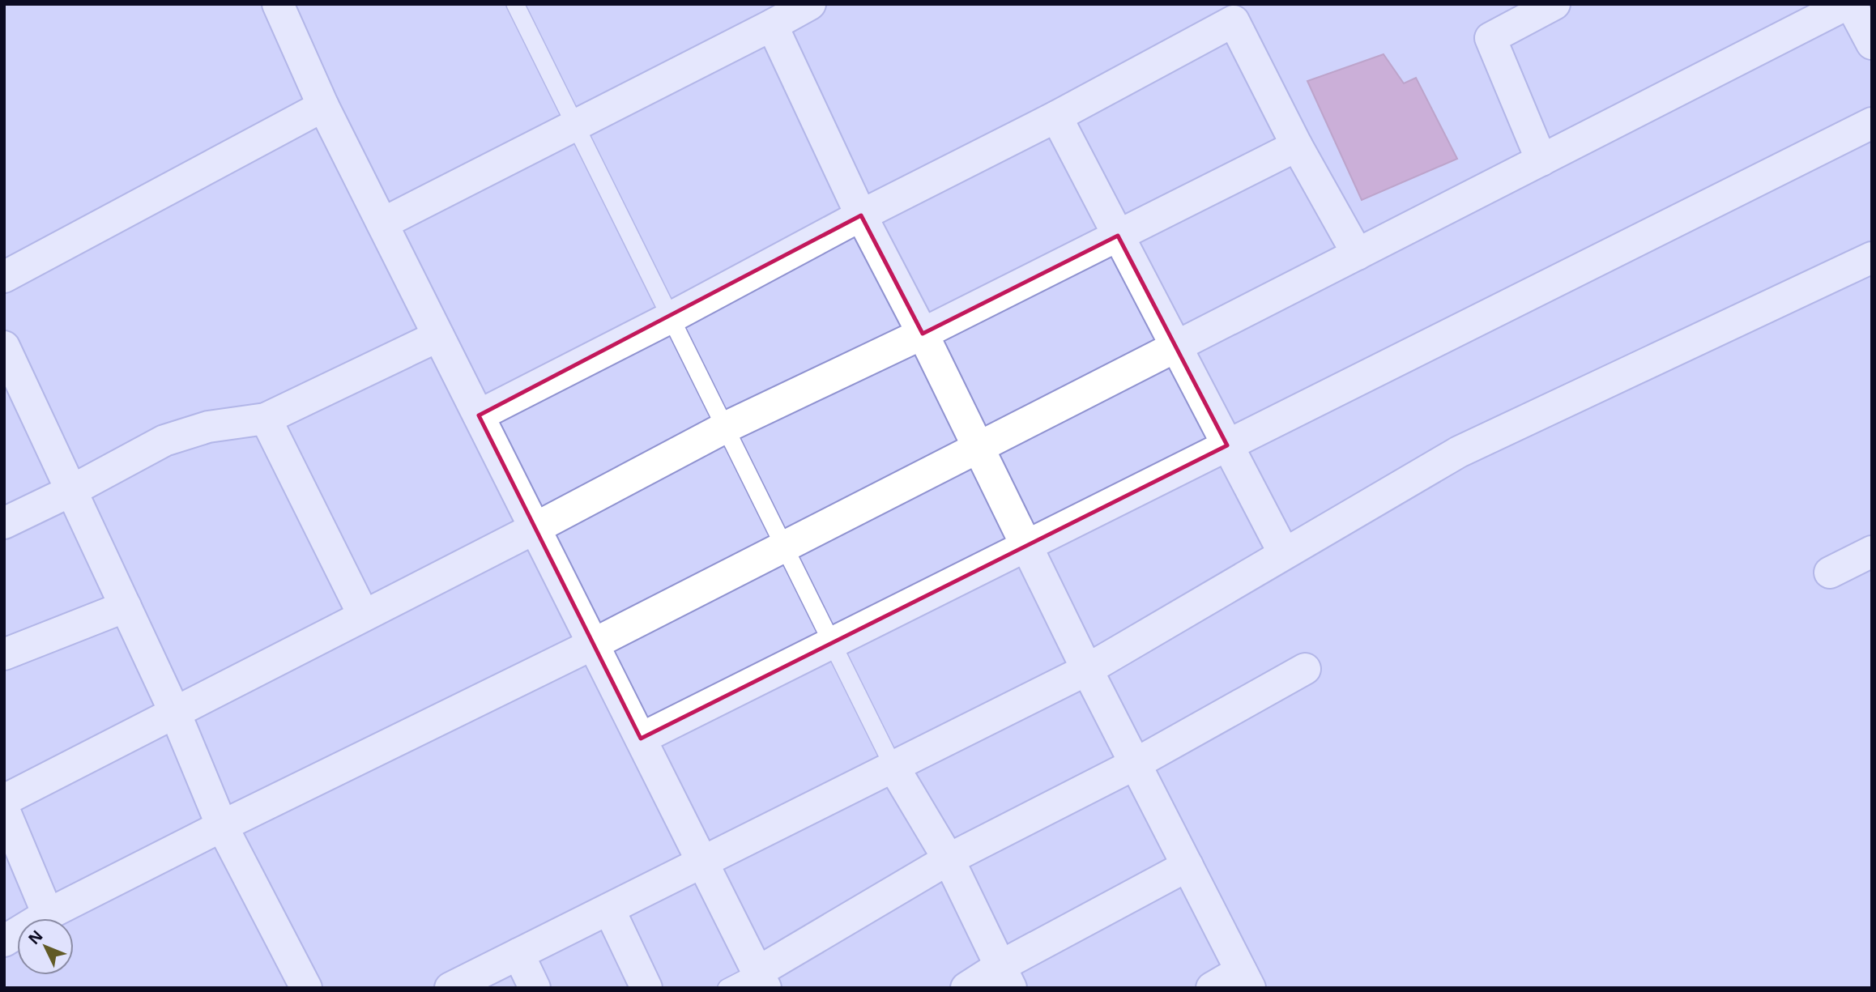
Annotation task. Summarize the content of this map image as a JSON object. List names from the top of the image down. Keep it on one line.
{"north":"top left"}
